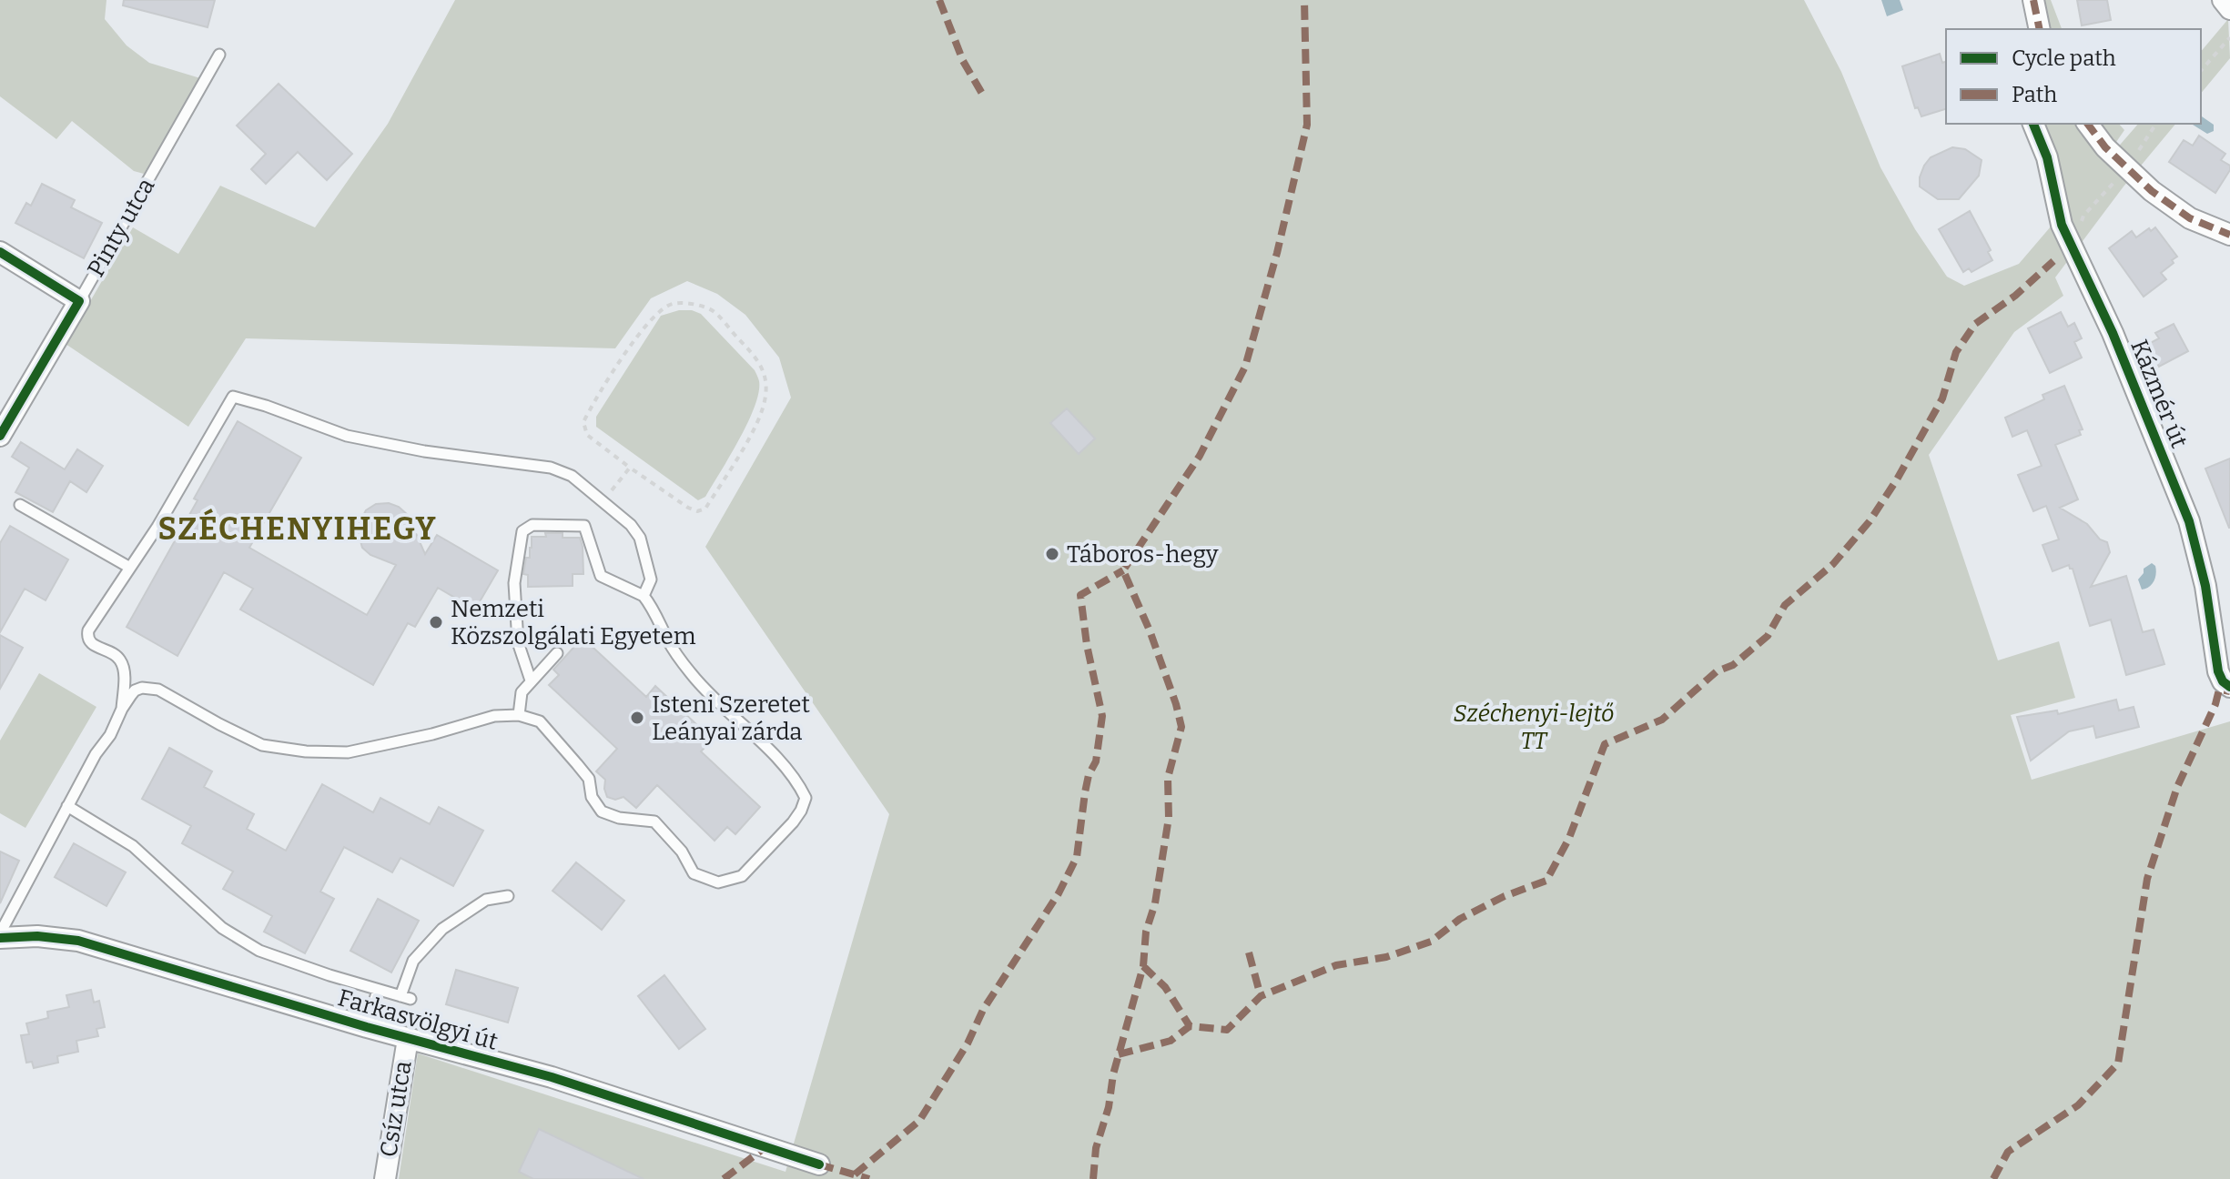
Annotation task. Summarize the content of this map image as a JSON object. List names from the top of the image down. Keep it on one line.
{"streets":{"street":["Pinty utca","Kázmér út","Farkasvölgyi út","Csíz utca"]},"crossings":[["Farkasvölgyi út","Csíz utca"]],"districts":["SZÉCHENYIHEGY"],"parks":["Széchenyi-lejtő TT"],"places":["Táboros-hegy","Nemzeti Közszolgálati Egyetem","Isteni Szeretet Leányai zárda"],"legend":["Cycle path","Path"]}
